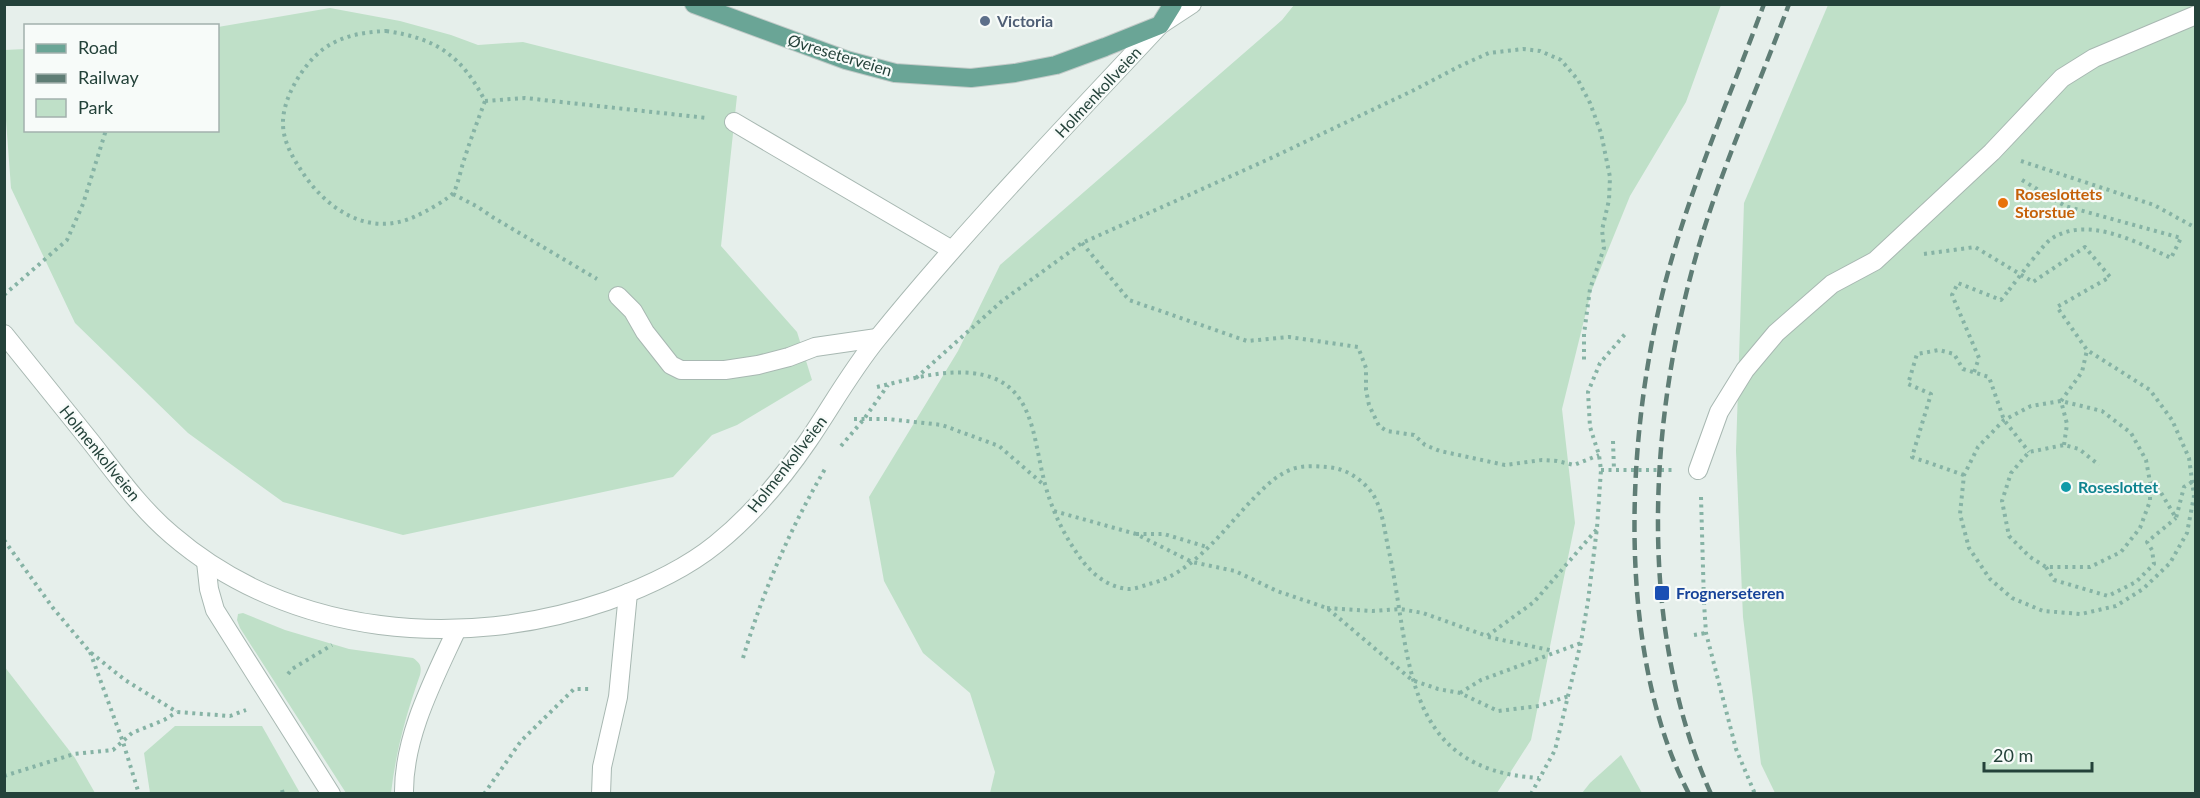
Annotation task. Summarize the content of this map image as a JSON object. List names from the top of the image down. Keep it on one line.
{"streets":{"main road":["Øvreseterveien"],"street":["Holmenkollveien"]},"crossings":[["Øvreseterveien","Holmenkollveien"]],"places":{"other":["Victoria","Roseslottets Storstue","Roseslottet"],"transit":["Frognerseteren"]},"legend":["Road","Railway","Park"],"scale_bar":"20 m"}
